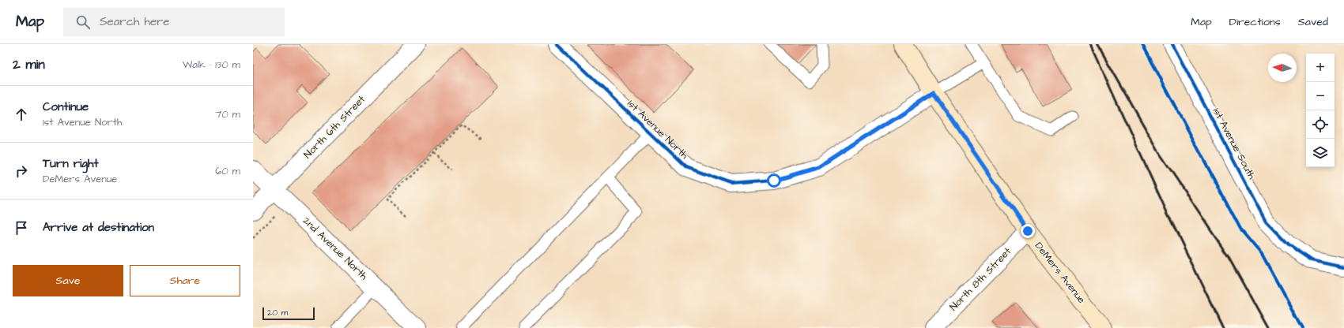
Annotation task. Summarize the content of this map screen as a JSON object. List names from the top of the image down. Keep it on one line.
{"streets":{"main road":["DeMers Avenue"],"street":["North 6th Street","1st Avenue North","1st Avenue South","2nd Avenue North","North 8th Street"]},"crossings":[["North 6th Street","2nd Avenue North"],["1st Avenue North","DeMers Avenue"],["DeMers Avenue","North 8th Street"]],"scale_bar":"20 m","north":"left","page":{"header":"Map","search":"Search here","nav":["Map","Directions","Saved"],"heading":["2 min","Walk · 130 m"],"map_buttons":["+","−"],"list":[["Continue","1st Avenue North","70 m"],["Turn right","DeMers Avenue","60 m"],"Arrive at destination"],"buttons":["Save","Share"],"scale":"20 m"}}
